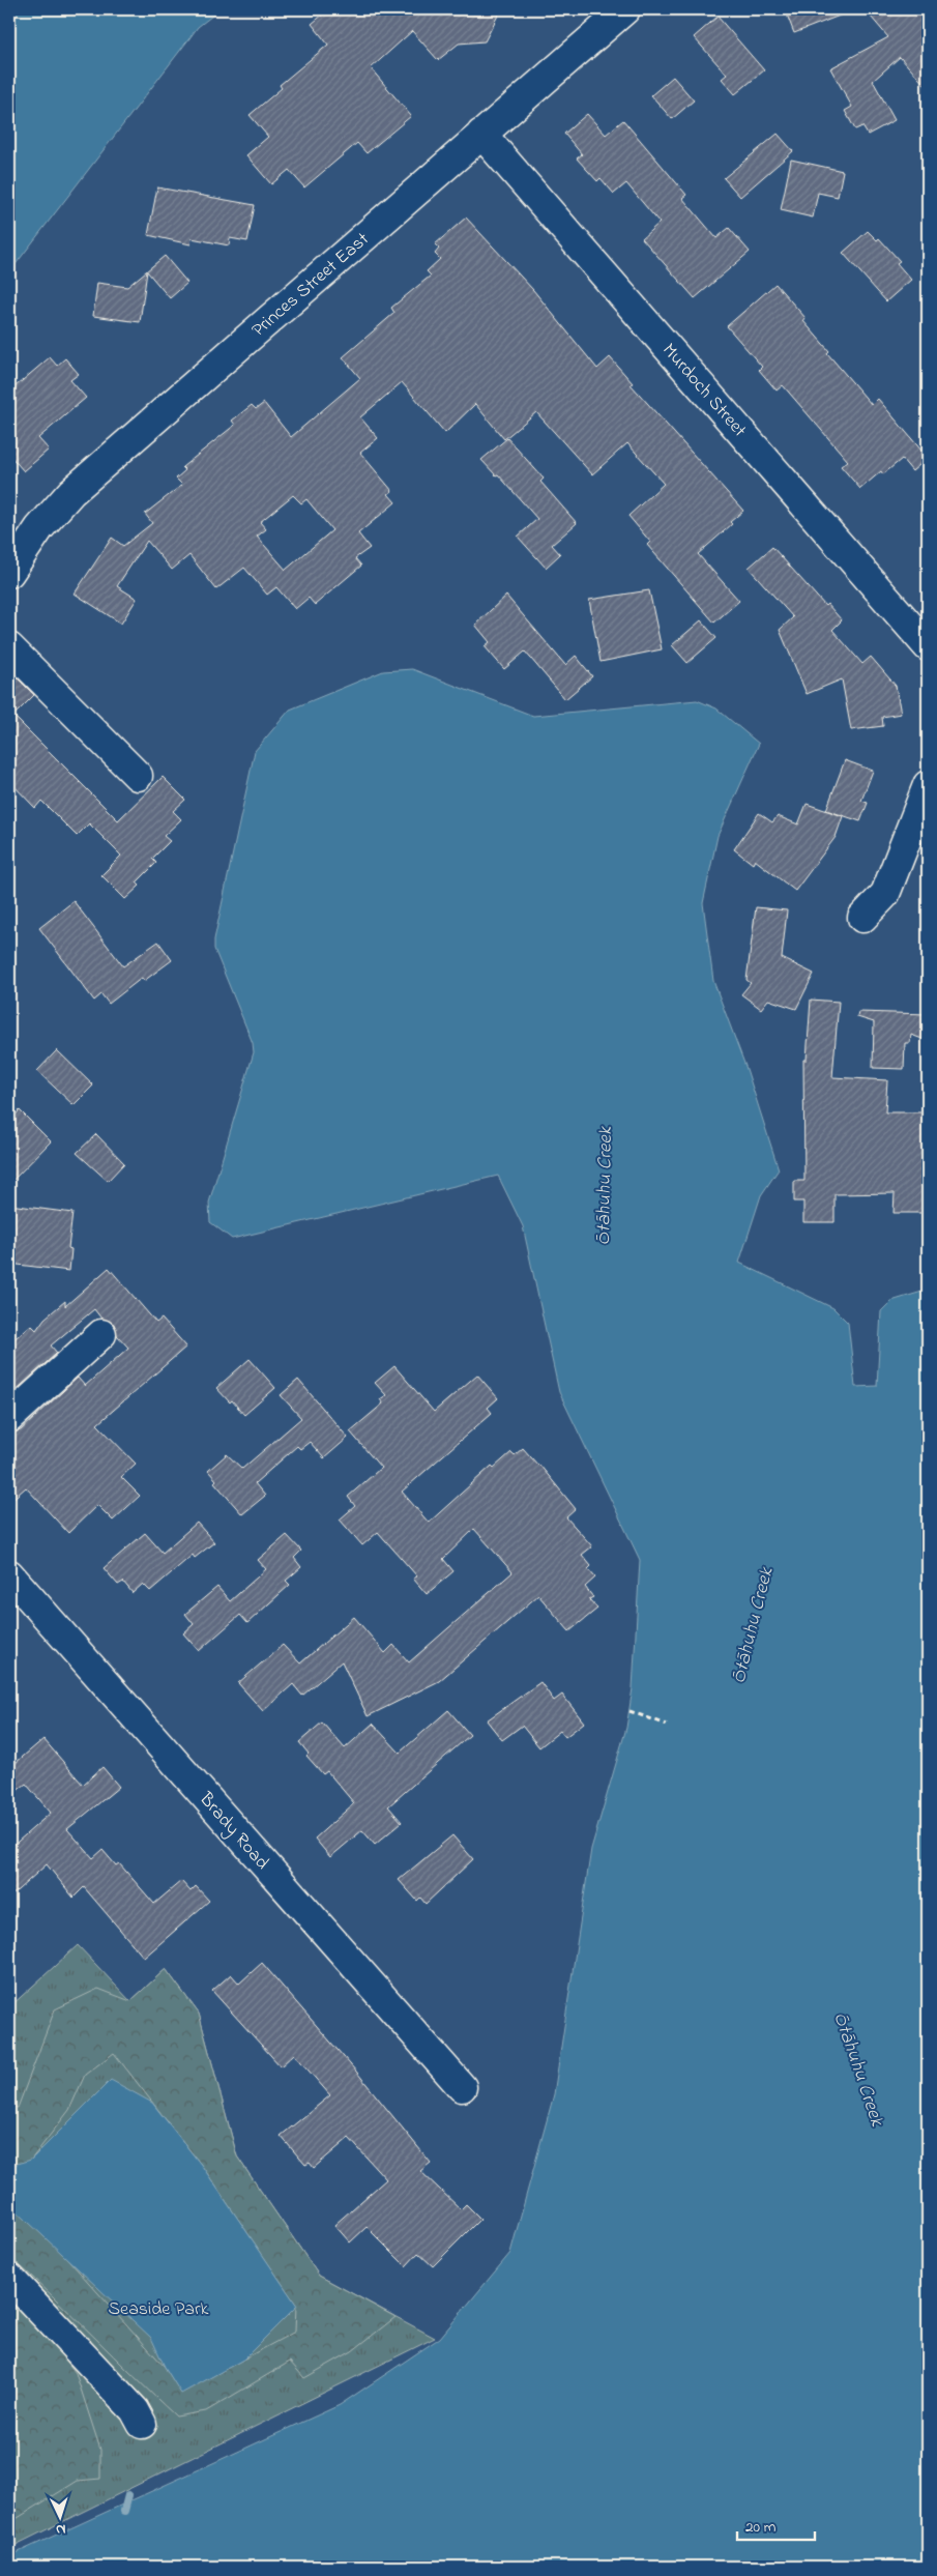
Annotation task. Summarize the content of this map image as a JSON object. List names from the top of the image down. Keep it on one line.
{"streets":{"street":["Princes Street East","Murdoch Street","Brady Road"]},"crossings":[["Princes Street East","Murdoch Street"]],"water":["Ōtāhuhu Creek"],"parks":["Seaside Park"],"scale_bar":"20 m","north":"bottom"}
